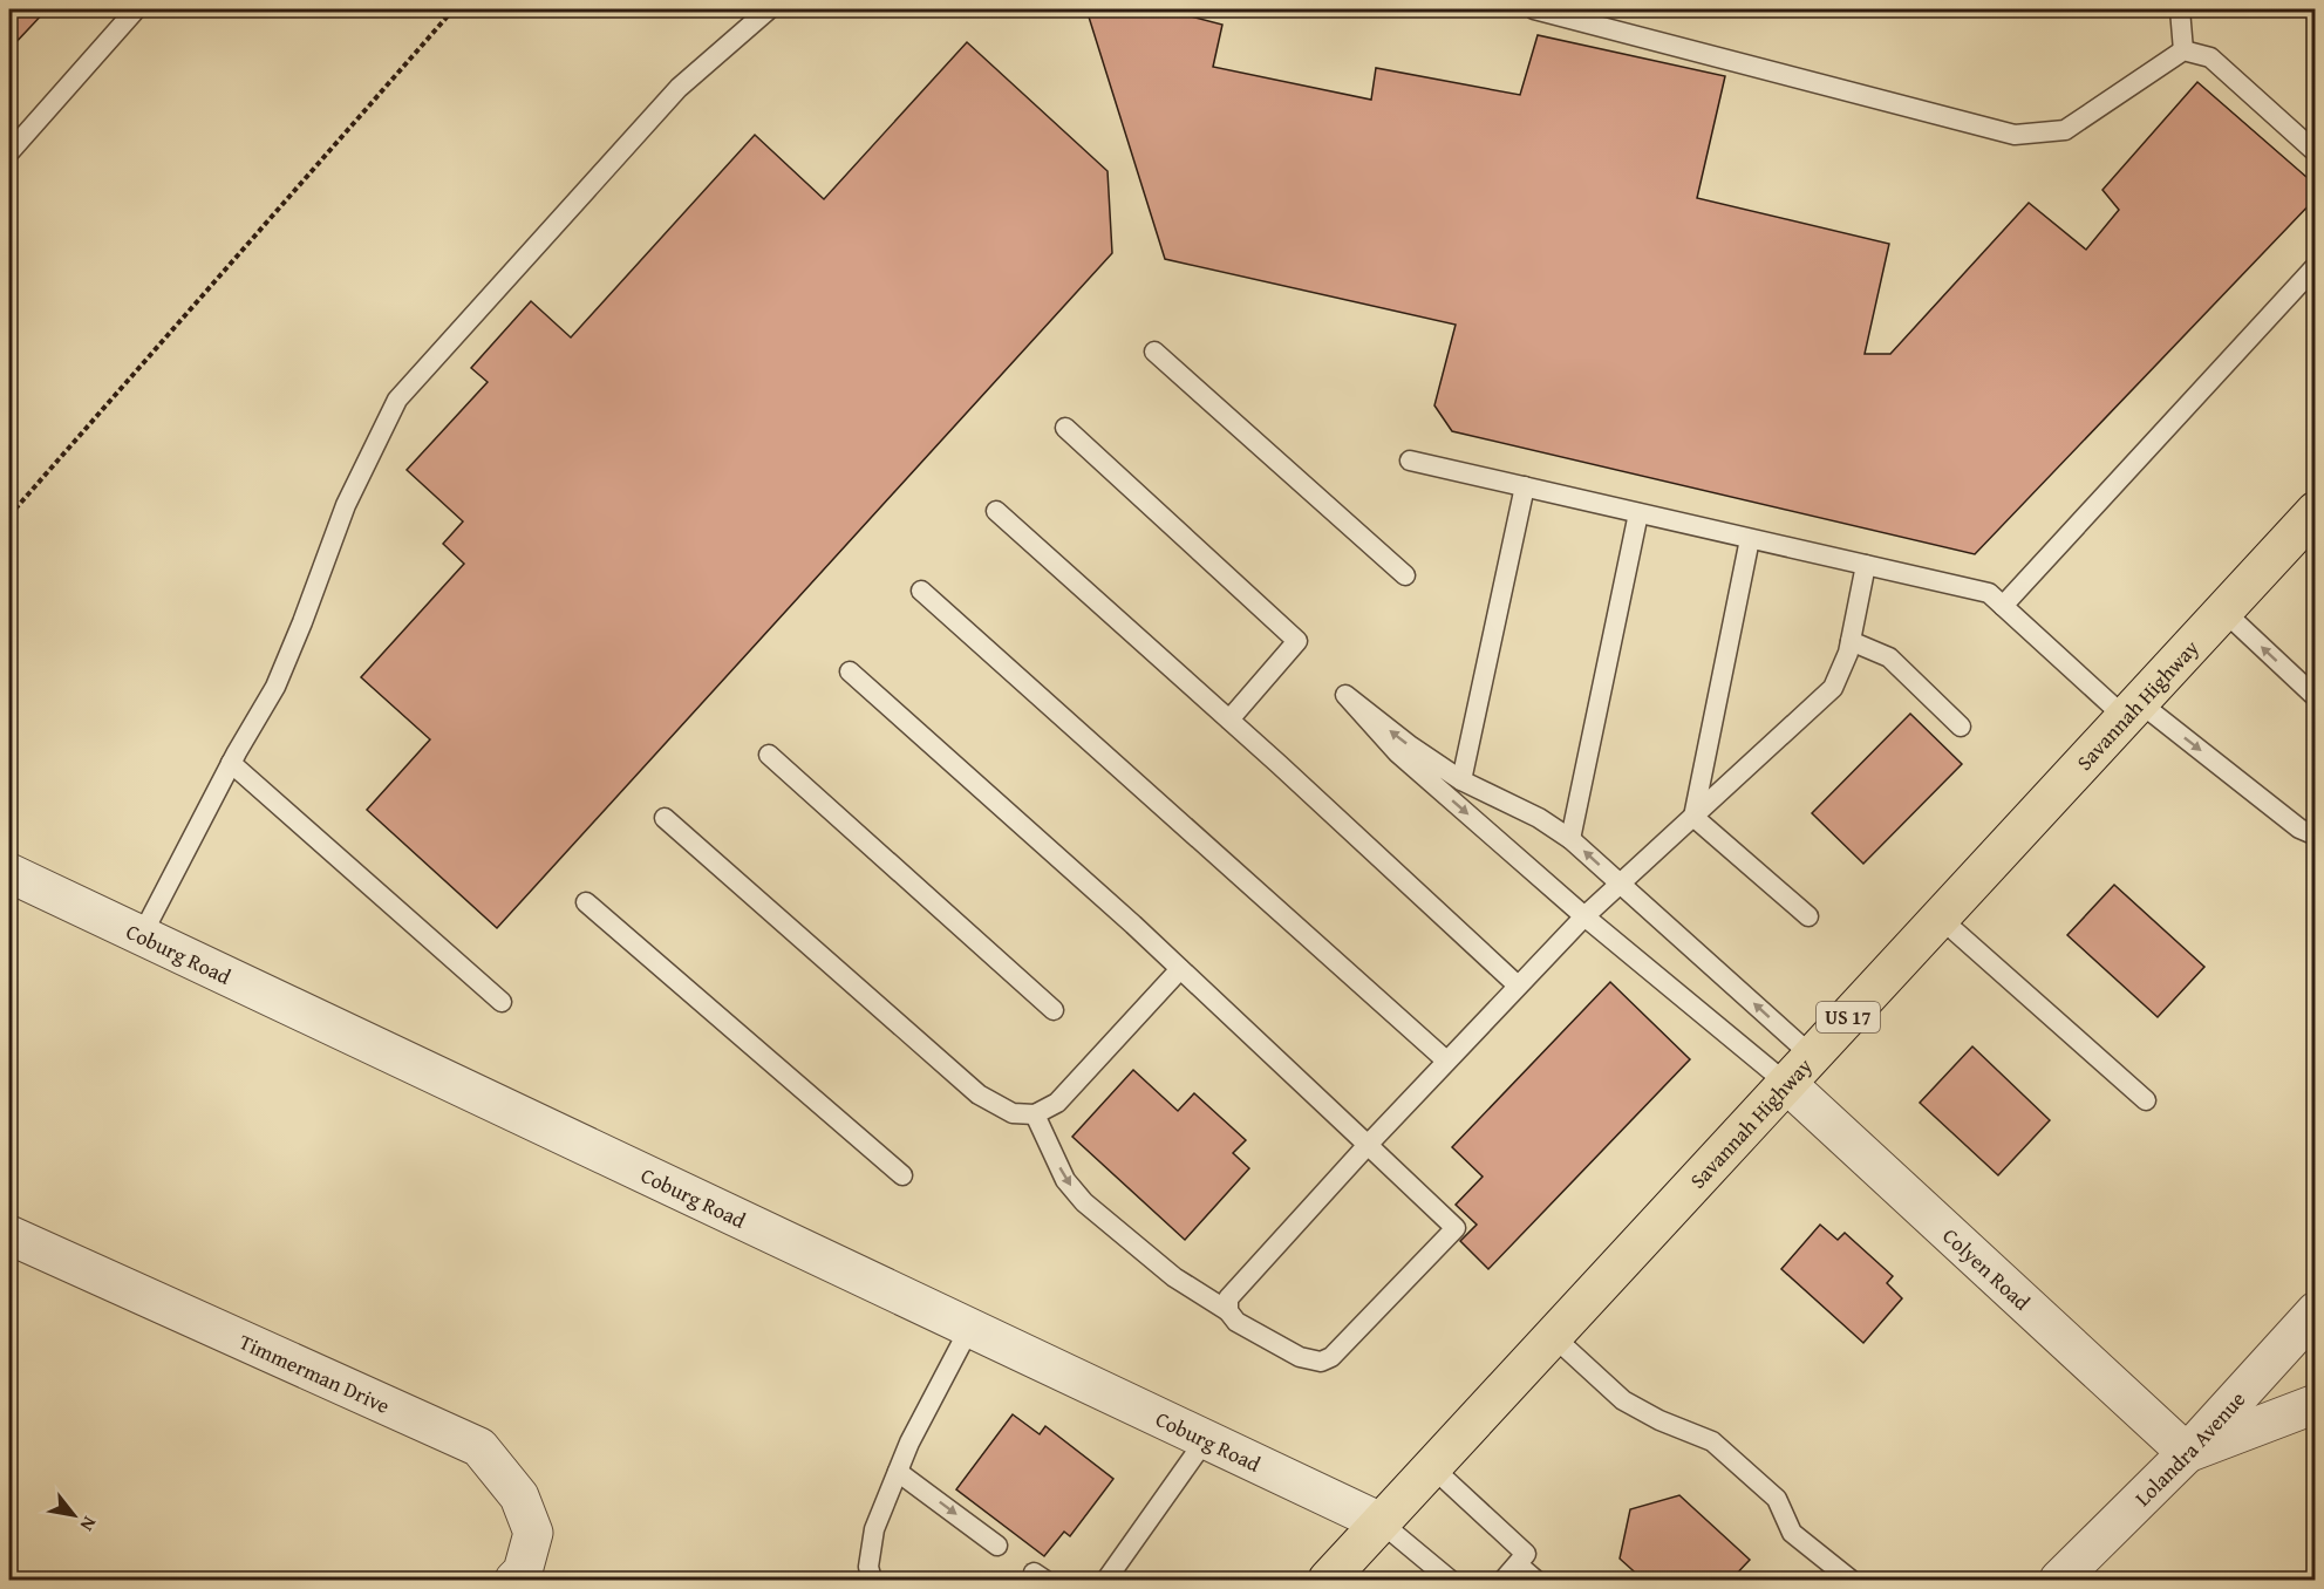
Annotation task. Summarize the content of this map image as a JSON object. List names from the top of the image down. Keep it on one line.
{"streets":{"highway":["Savannah Highway","US 17"],"street":["Coburg Road","Colyen Road","Timmerman Drive","Lolandra Avenue"]},"crossings":[["Savannah Highway","Coburg Road"],["Savannah Highway","Colyen Road"],["Colyen Road","Lolandra Avenue"]],"north":"bottom right"}
